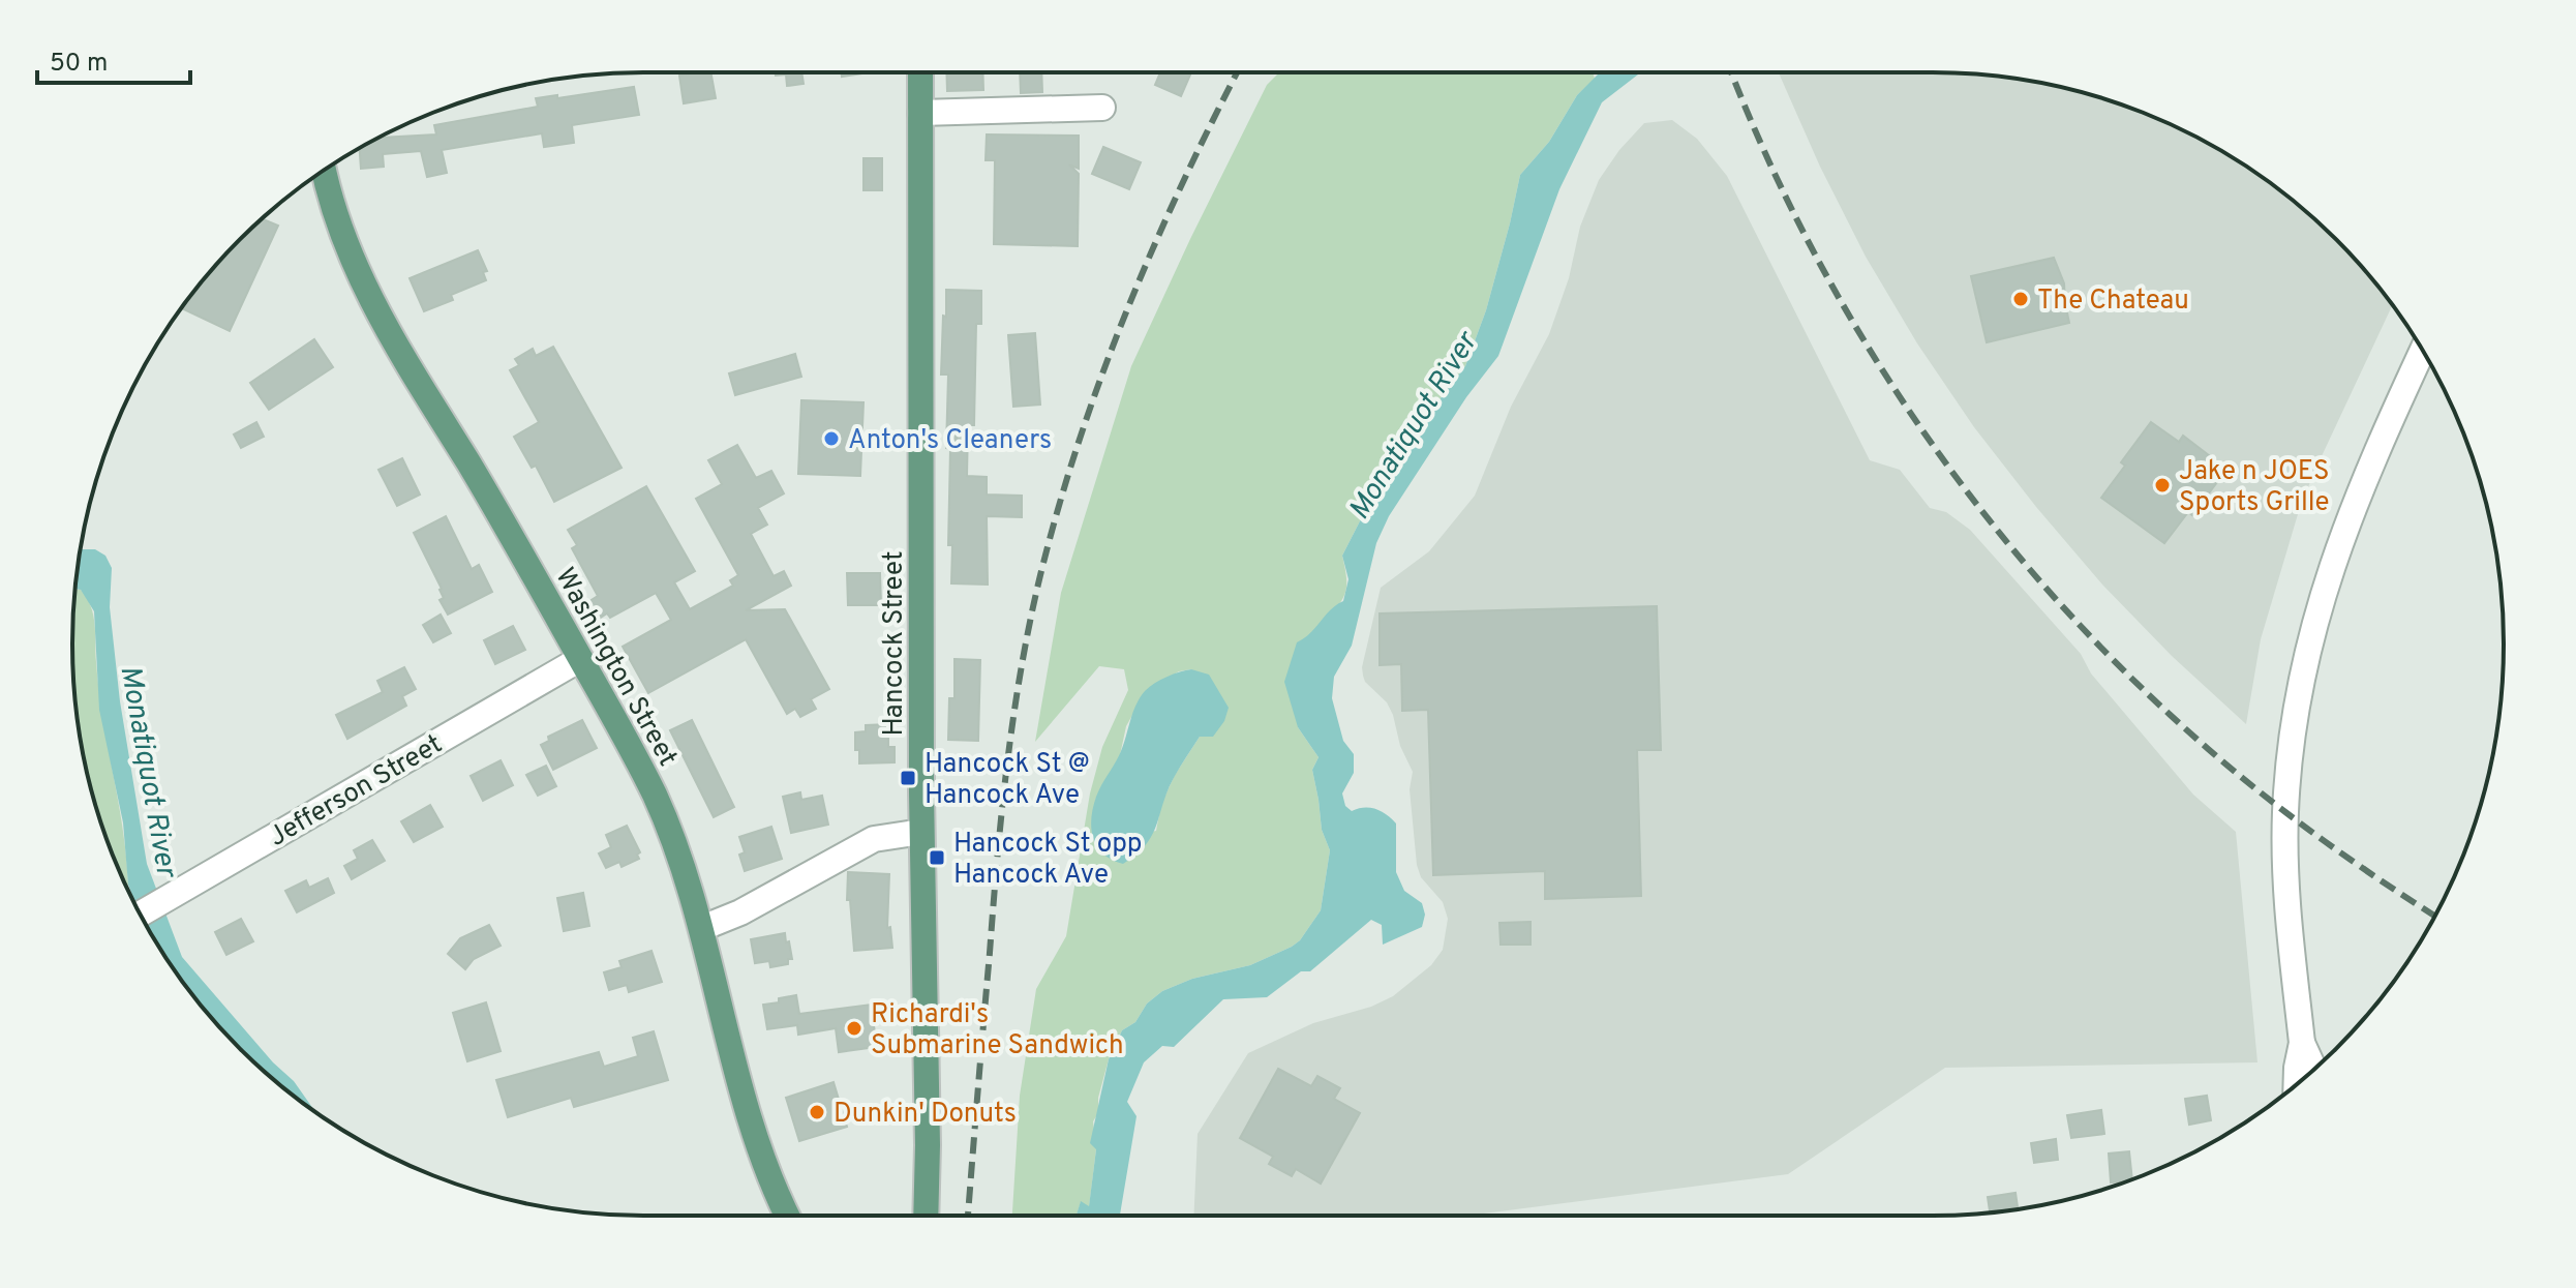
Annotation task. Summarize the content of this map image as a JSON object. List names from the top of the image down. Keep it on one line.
{"streets":{"main road":["Hancock Street","Washington Street"],"street":["Jefferson Street"]},"crossings":[["Washington Street","Jefferson Street"]],"water":["Monatiquot River"],"places":{"other":["The Chateau","Anton's Cleaners","Jake n JOES Sports Grille","Richardi's Submarine Sandwich","Dunkin' Donuts"],"transit":["Hancock St @ Hancock Ave","Hancock St opp Hancock Ave"]},"scale_bar":"50 m"}
